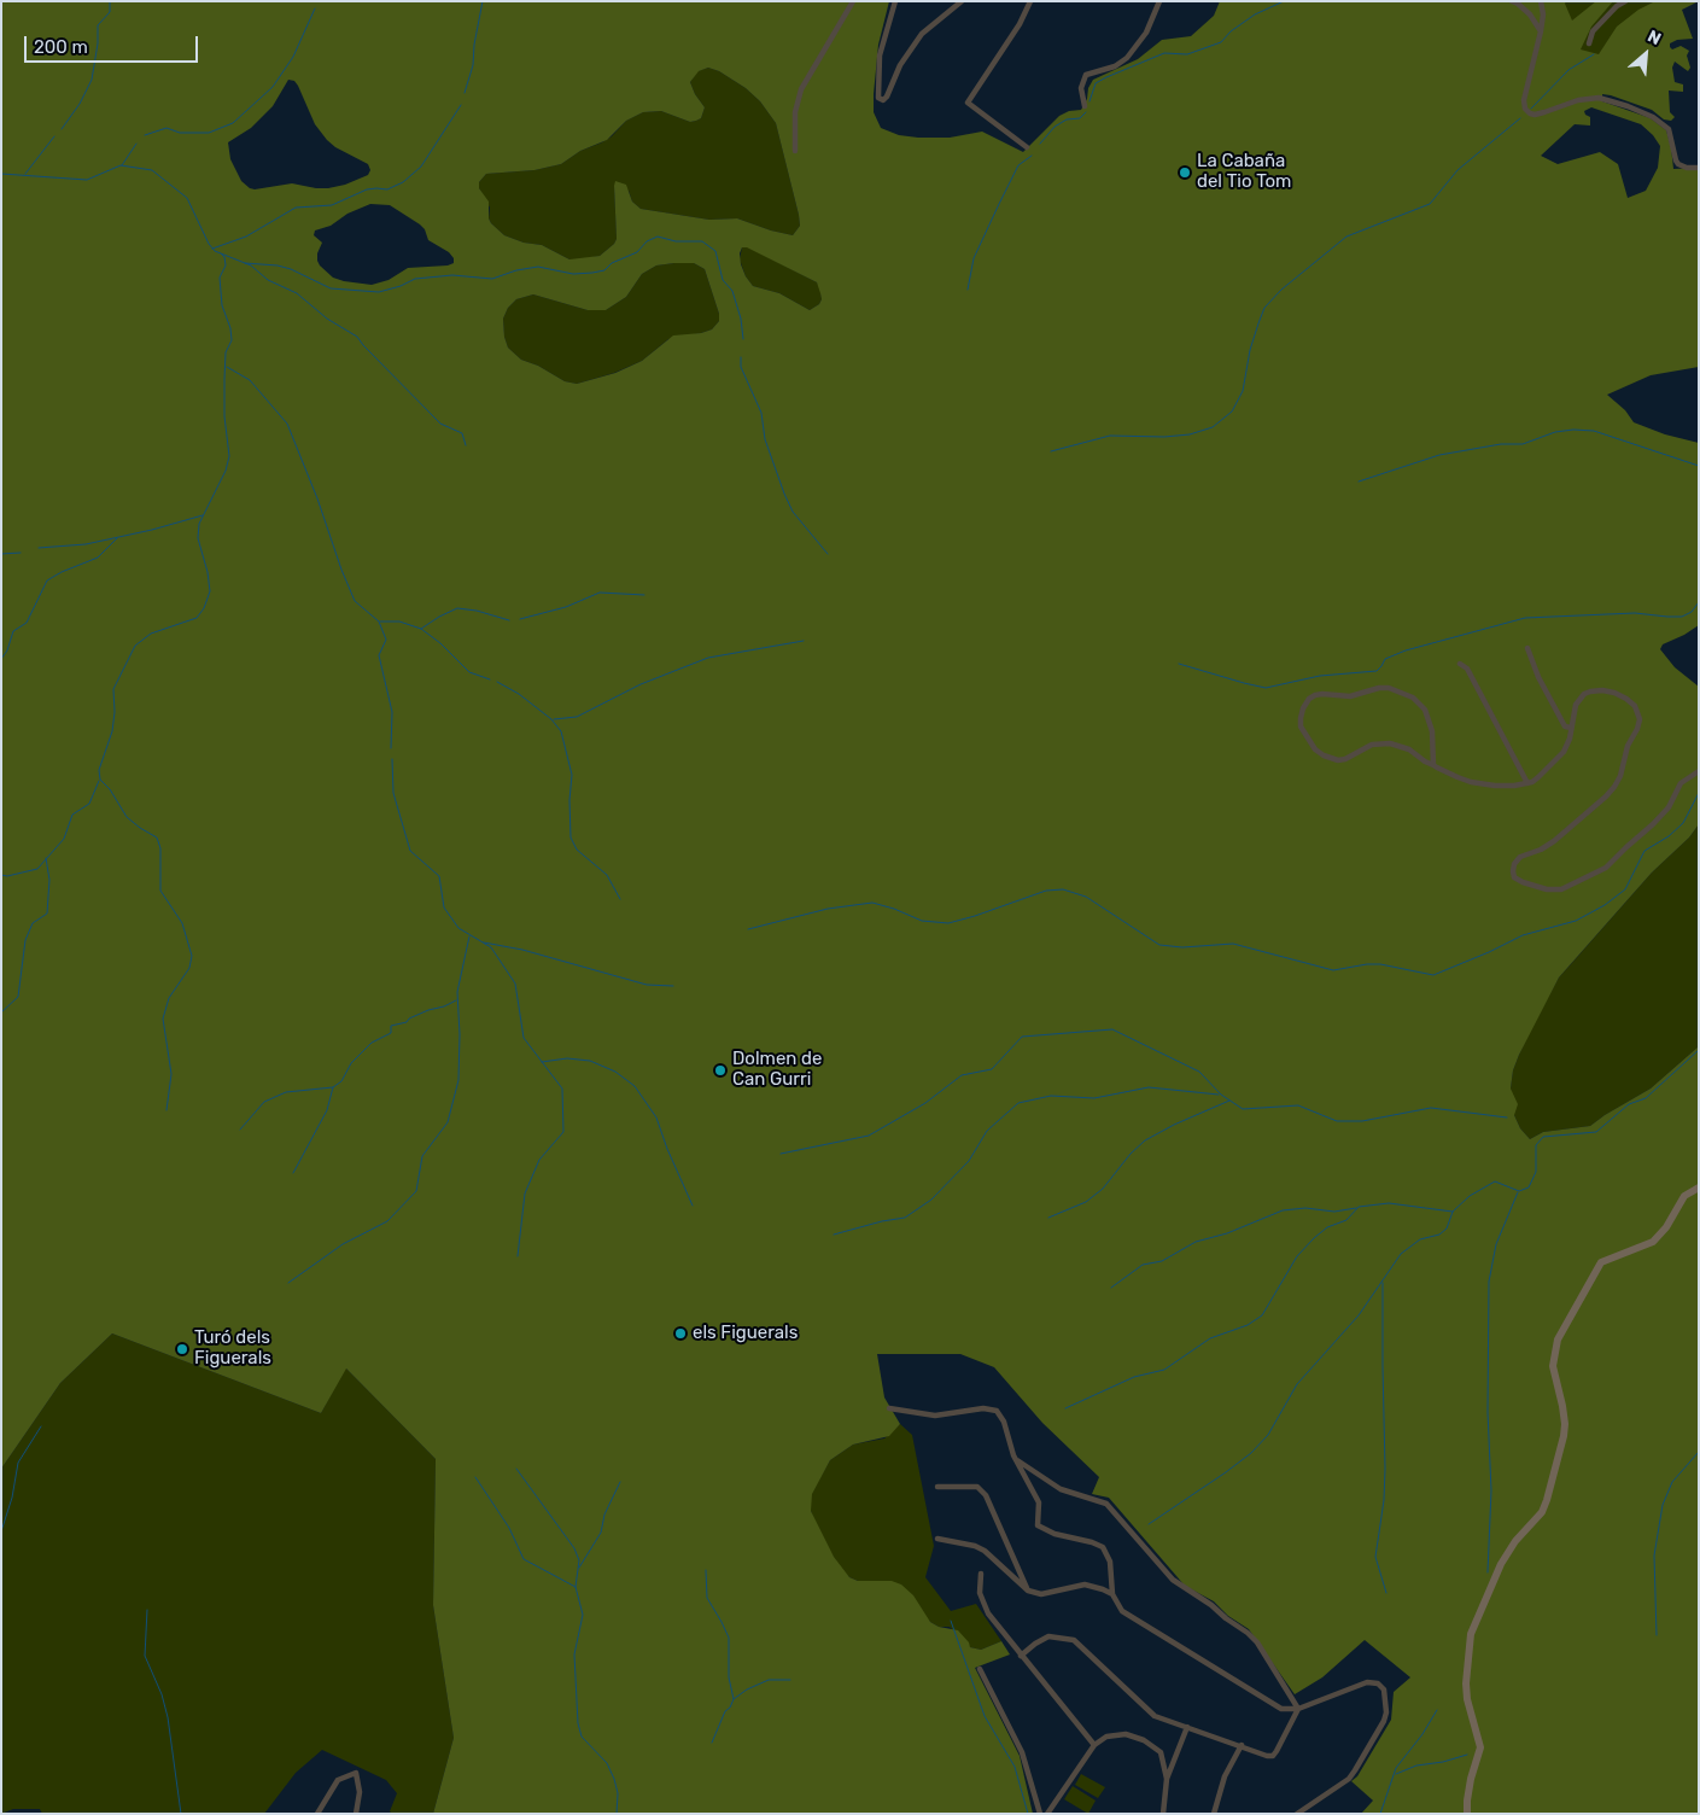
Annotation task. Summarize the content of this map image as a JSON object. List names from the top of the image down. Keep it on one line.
{"places":["La Cabaña del Tio Tom","Dolmen de Can Gurri","els Figuerals","Turó dels Figuerals"],"scale_bar":"200 m","north":"top right"}
